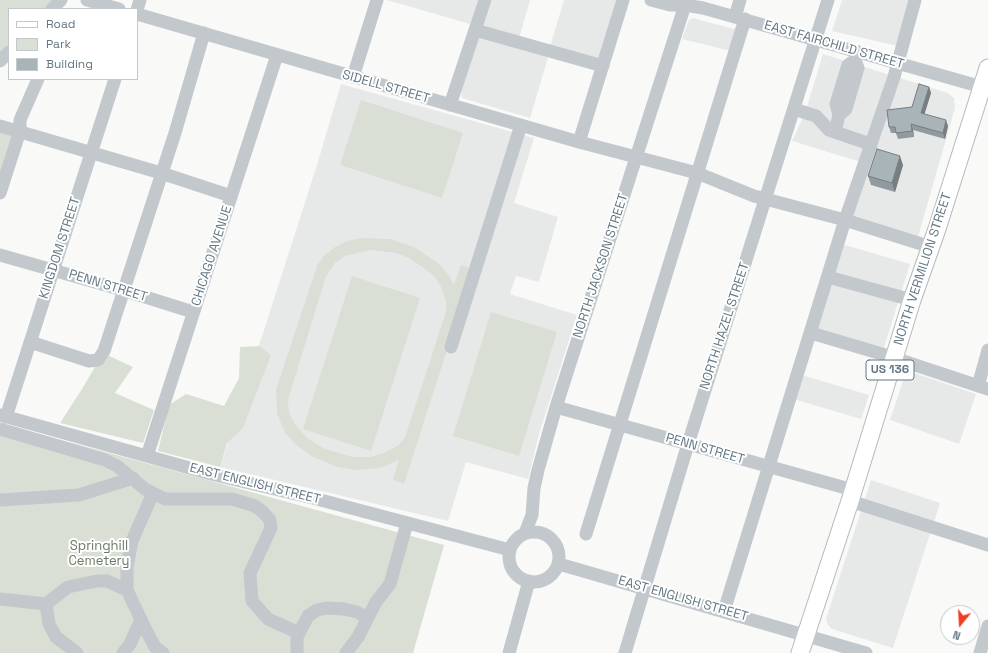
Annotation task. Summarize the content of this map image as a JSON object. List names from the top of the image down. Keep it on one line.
{"streets":{"main road":["NORTH VERMILION STREET","US 136"],"street":["EAST FAIRCHILD STREET","SIDELL STREET","KINGDOM STREET","CHICAGO AVENUE","NORTH JACKSON STREET","PENN STREET","NORTH HAZEL STREET","EAST ENGLISH STREET"]},"crossings":[["EAST FAIRCHILD STREET","NORTH JACKSON STREET"],["EAST FAIRCHILD STREET","NORTH VERMILION STREET"],["EAST FAIRCHILD STREET","NORTH HAZEL STREET"],["SIDELL STREET","CHICAGO AVENUE"],["SIDELL STREET","NORTH JACKSON STREET"],["SIDELL STREET","NORTH VERMILION STREET"],["SIDELL STREET","NORTH HAZEL STREET"],["KINGDOM STREET","PENN STREET"],["KINGDOM STREET","EAST ENGLISH STREET"],["CHICAGO AVENUE","PENN STREET"],["CHICAGO AVENUE","EAST ENGLISH STREET"],["NORTH JACKSON STREET","PENN STREET"],["NORTH JACKSON STREET","EAST ENGLISH STREET"],["NORTH VERMILION STREET","PENN STREET"],["NORTH VERMILION STREET","EAST ENGLISH STREET"],["PENN STREET","NORTH HAZEL STREET"],["NORTH HAZEL STREET","EAST ENGLISH STREET"]],"parks":["Springhill Cemetery"],"legend":["Road","Park","Building"],"north":"bottom"}
